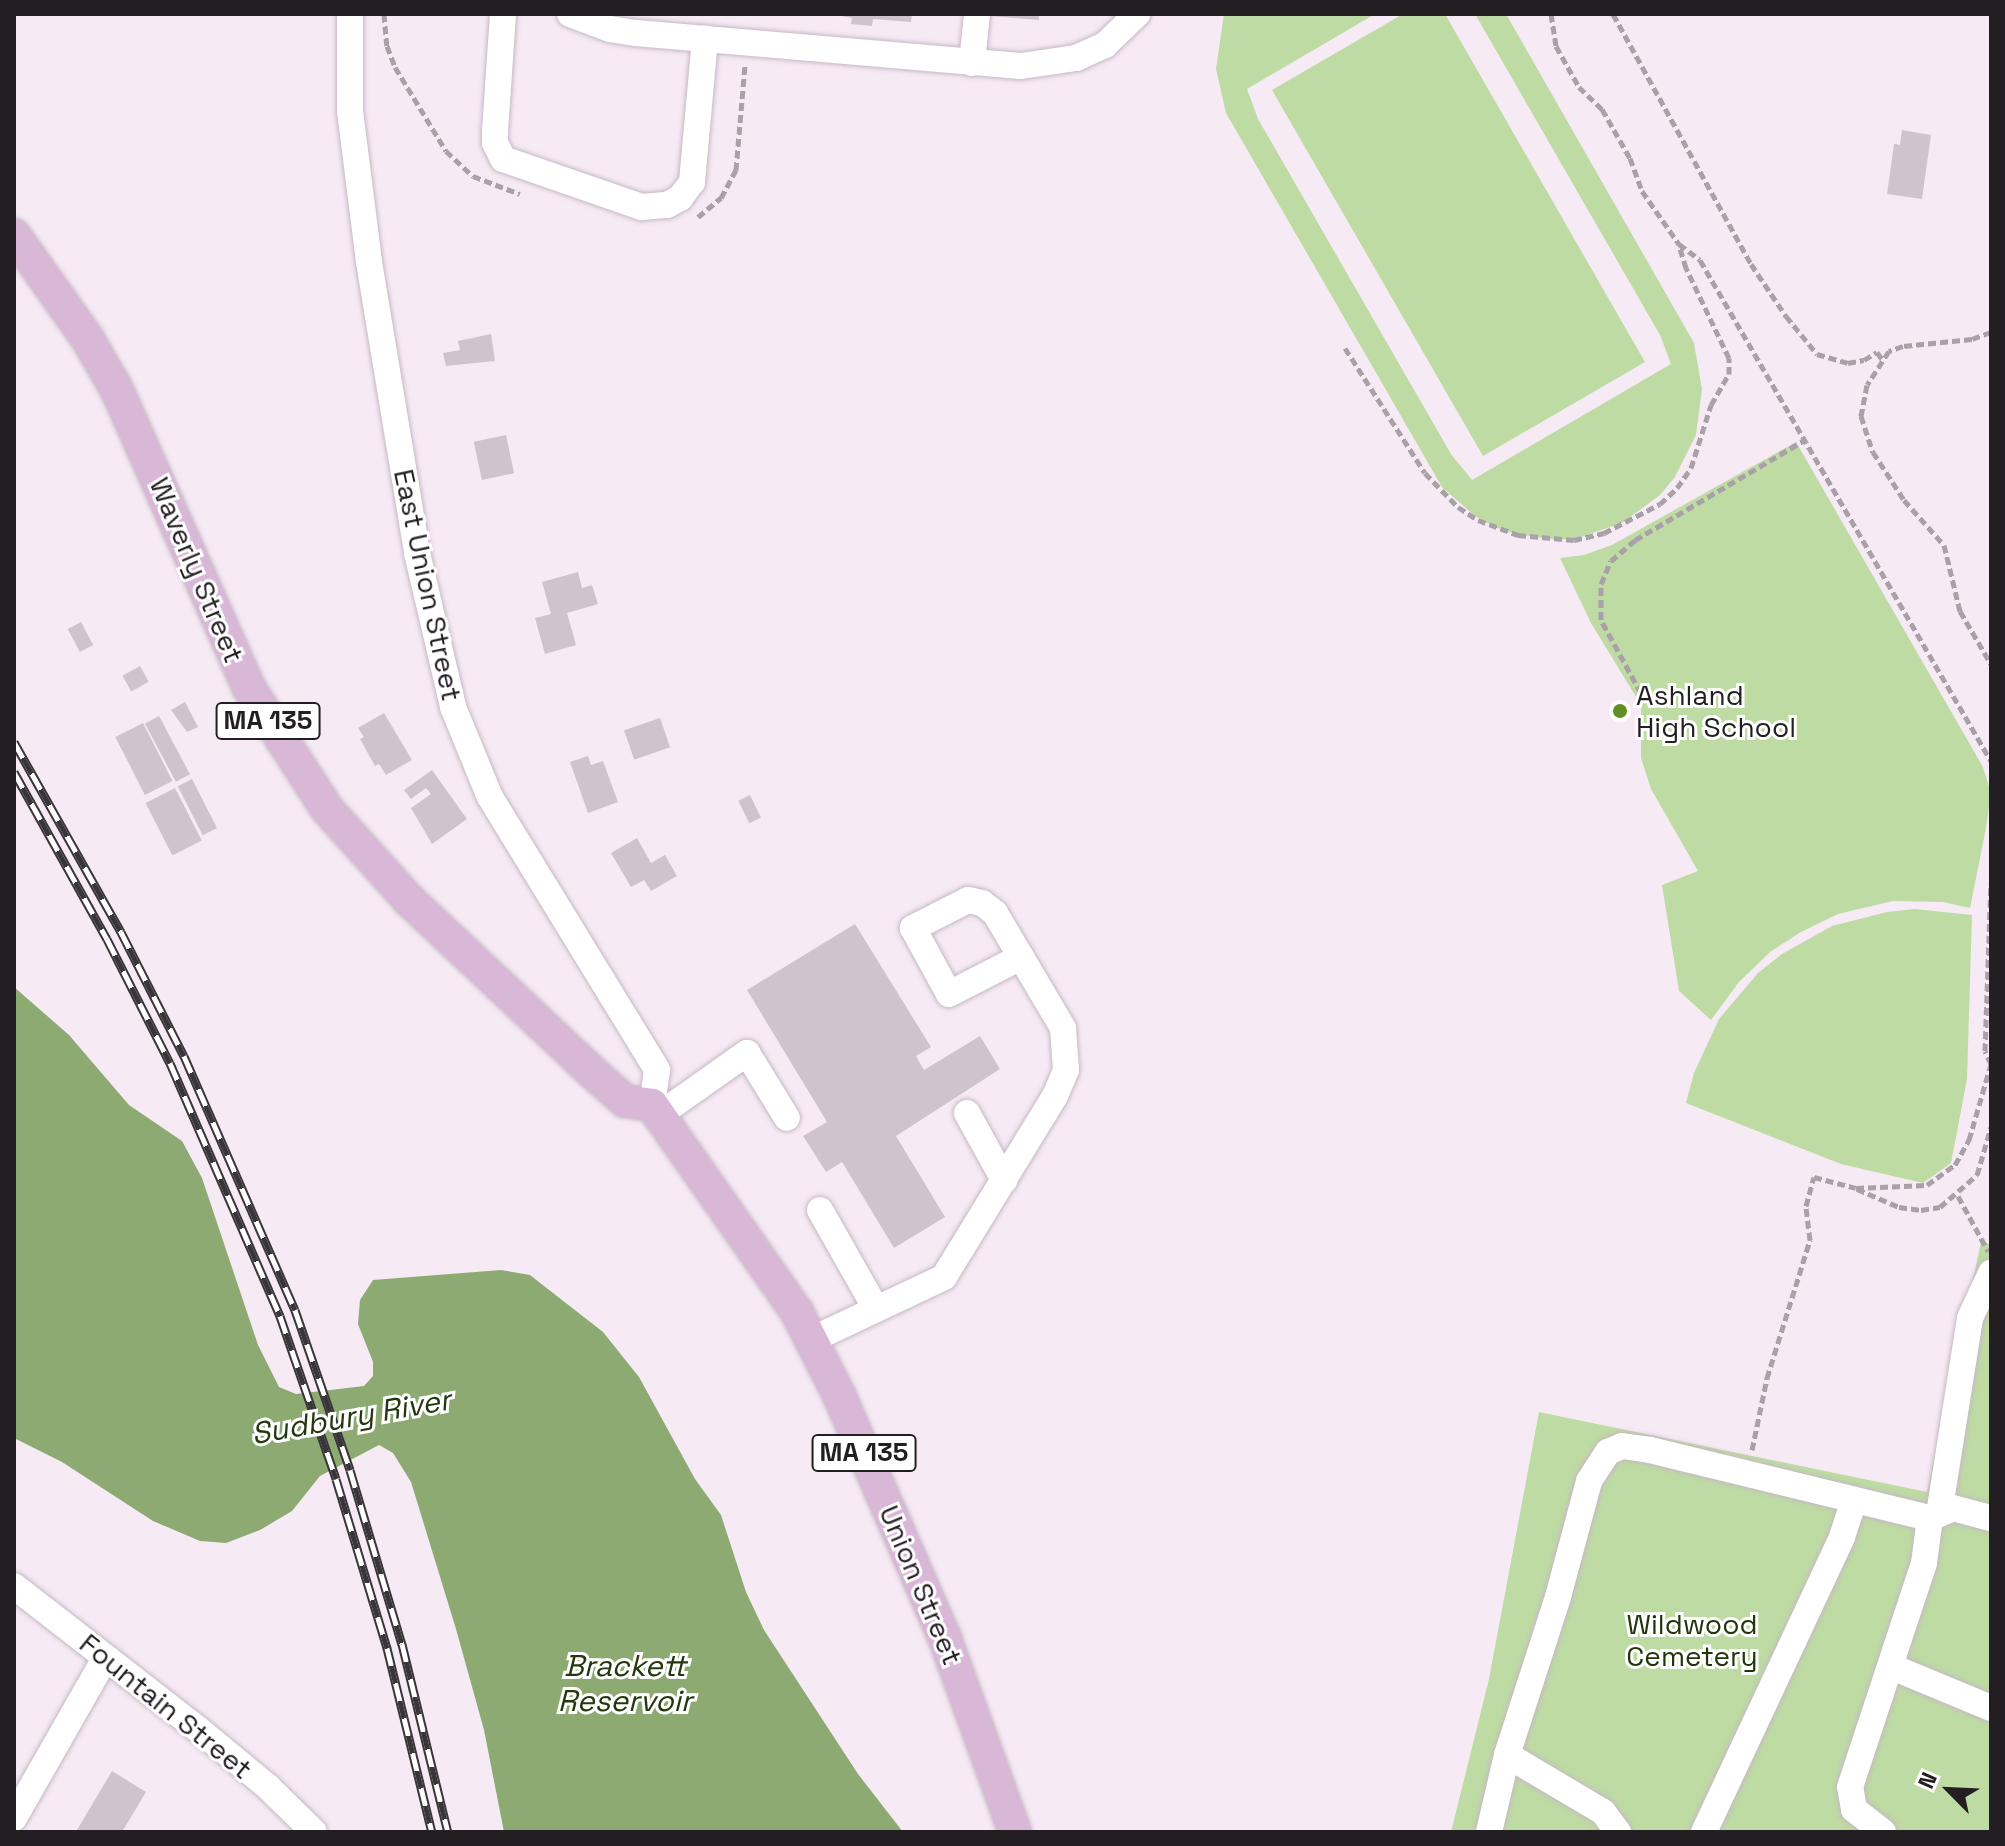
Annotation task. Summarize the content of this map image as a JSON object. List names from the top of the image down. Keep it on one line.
{"streets":{"main road":["Waverly Street","MA 135","Union Street"],"street":["East Union Street","Fountain Street"]},"crossings":[["Waverly Street","East Union Street"],["Waverly Street","Union Street"],["East Union Street","Union Street"]],"water":["Sudbury River","Brackett Reservoir"],"parks":["Wildwood Cemetery"],"places":["Ashland High School"],"north":"top left"}
